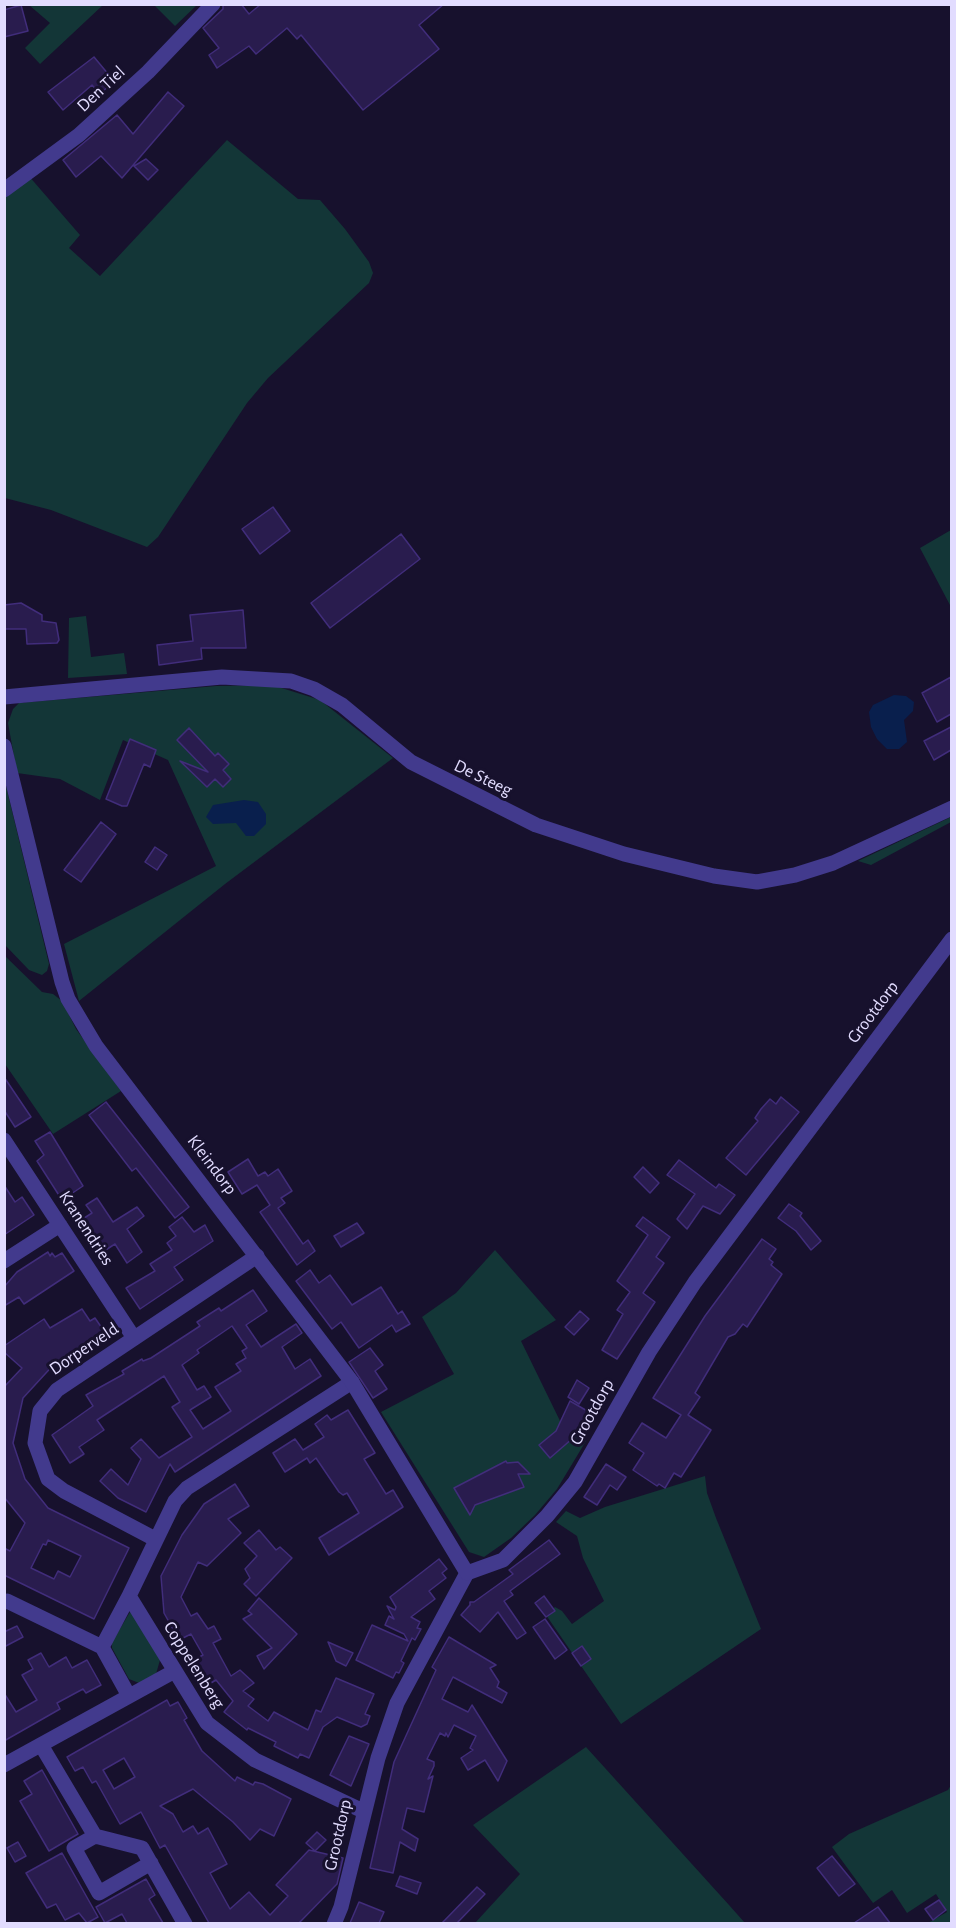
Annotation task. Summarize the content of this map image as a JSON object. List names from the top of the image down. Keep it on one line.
{"streets":{"street":["Den Tiel","De Steeg","Grootdorp","Kleindorp","Kranendries","Dorperveld","Coppelenberg"]},"crossings":[["Grootdorp","Kleindorp"],["Grootdorp","Coppelenberg"],["Kleindorp","Dorperveld"],["Kranendries","Dorperveld"]]}
